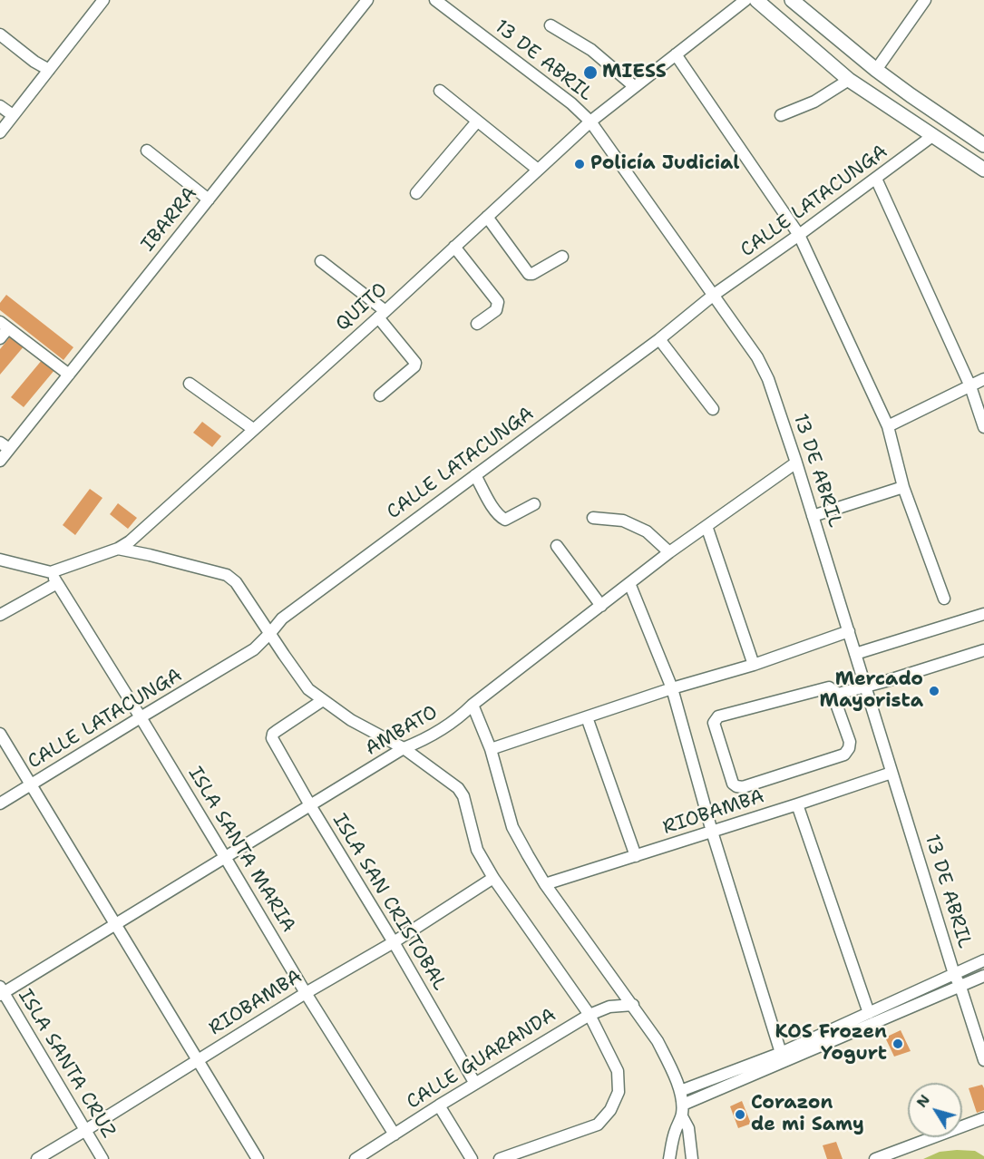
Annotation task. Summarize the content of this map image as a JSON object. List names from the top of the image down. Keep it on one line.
{"streets":{"street":["13 DE ABRIL","CALLE LATACUNGA","IBARRA","QUITO","AMBATO","RIOBAMBA","ISLA SANTA MARIA","ISLA SAN CRISTOBAL","CALLE GUARANDA","ISLA SANTA CRUZ"]},"crossings":[["13 DE ABRIL","CALLE LATACUNGA"],["13 DE ABRIL","QUITO"],["13 DE ABRIL","AMBATO"],["13 DE ABRIL","RIOBAMBA"],["CALLE LATACUNGA","ISLA SANTA MARIA"],["AMBATO","ISLA SANTA MARIA"],["AMBATO","ISLA SAN CRISTOBAL"],["AMBATO","ISLA SANTA CRUZ"],["RIOBAMBA","ISLA SANTA MARIA"],["RIOBAMBA","ISLA SAN CRISTOBAL"],["RIOBAMBA","ISLA SANTA CRUZ"],["ISLA SANTA MARIA","CALLE GUARANDA"],["ISLA SAN CRISTOBAL","CALLE GUARANDA"]],"places":["MIESS","Policía Judicial","Mercado Mayorista","KOS Frozen Yogurt","Corazon de mi Samy"],"north":"top left"}
